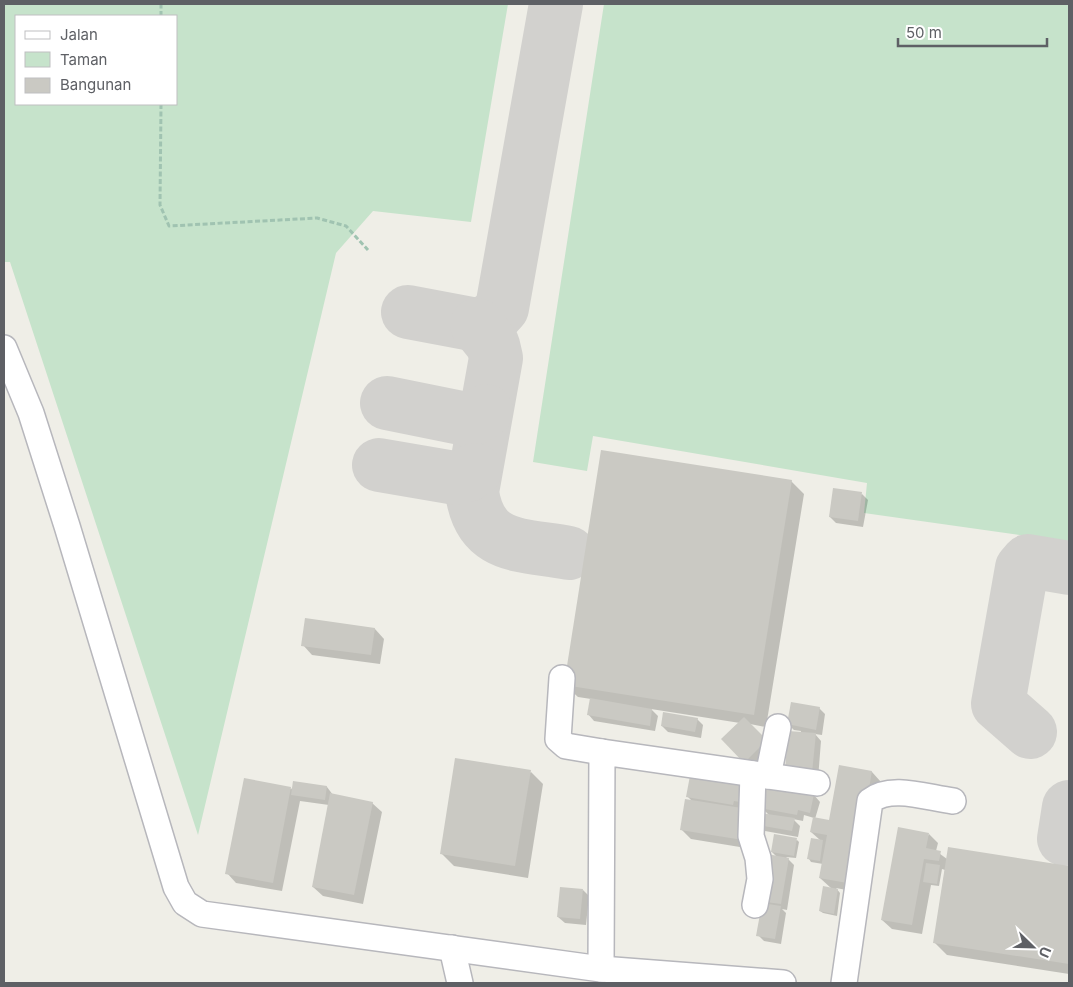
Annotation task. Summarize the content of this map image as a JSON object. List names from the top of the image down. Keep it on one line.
{"legend":["Jalan","Taman","Bangunan"],"scale_bar":"50 m","north":"bottom right"}
